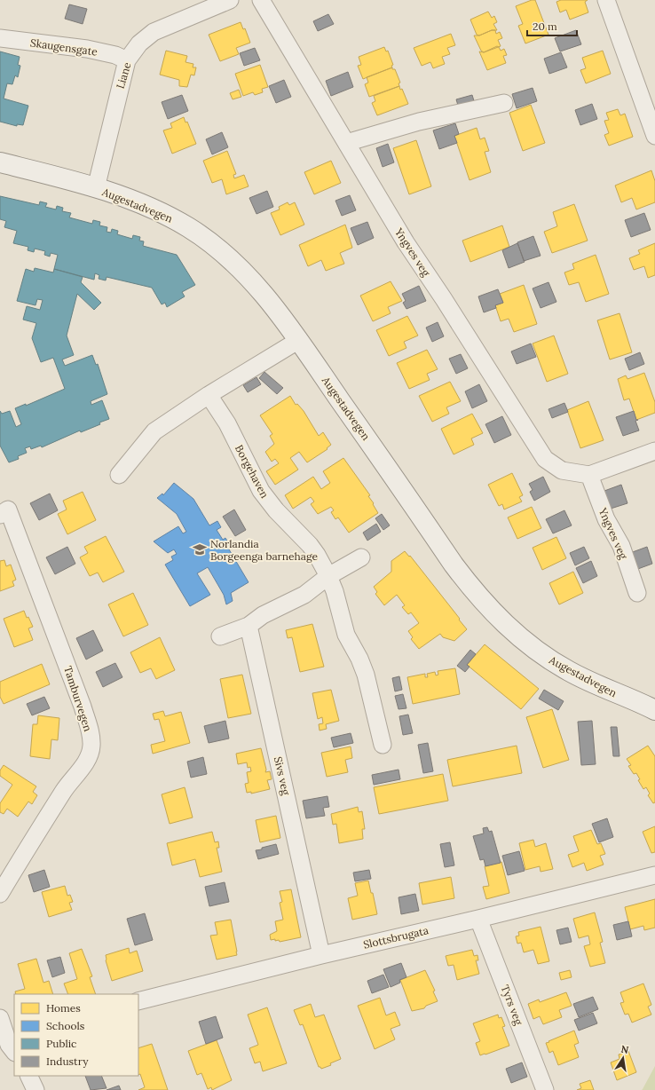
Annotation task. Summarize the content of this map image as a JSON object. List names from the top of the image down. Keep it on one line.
{"streets":{"main road":["Augestadvegen"],"street":["Skaugensgate","Liane","Yngves veg","Borgehaven","Tamburvegen","Sivs veg","Slottsbrugata","Tyrs veg"]},"crossings":[["Skaugensgate","Liane"],["Liane","Augestadvegen"],["Sivs veg","Slottsbrugata"],["Slottsbrugata","Tyrs veg"]],"places":{"school or university":["Norlandia Borgeenga barnehage"]},"legend":["Homes","Schools","Public","Industry"],"scale_bar":"20 m","north":"top"}
